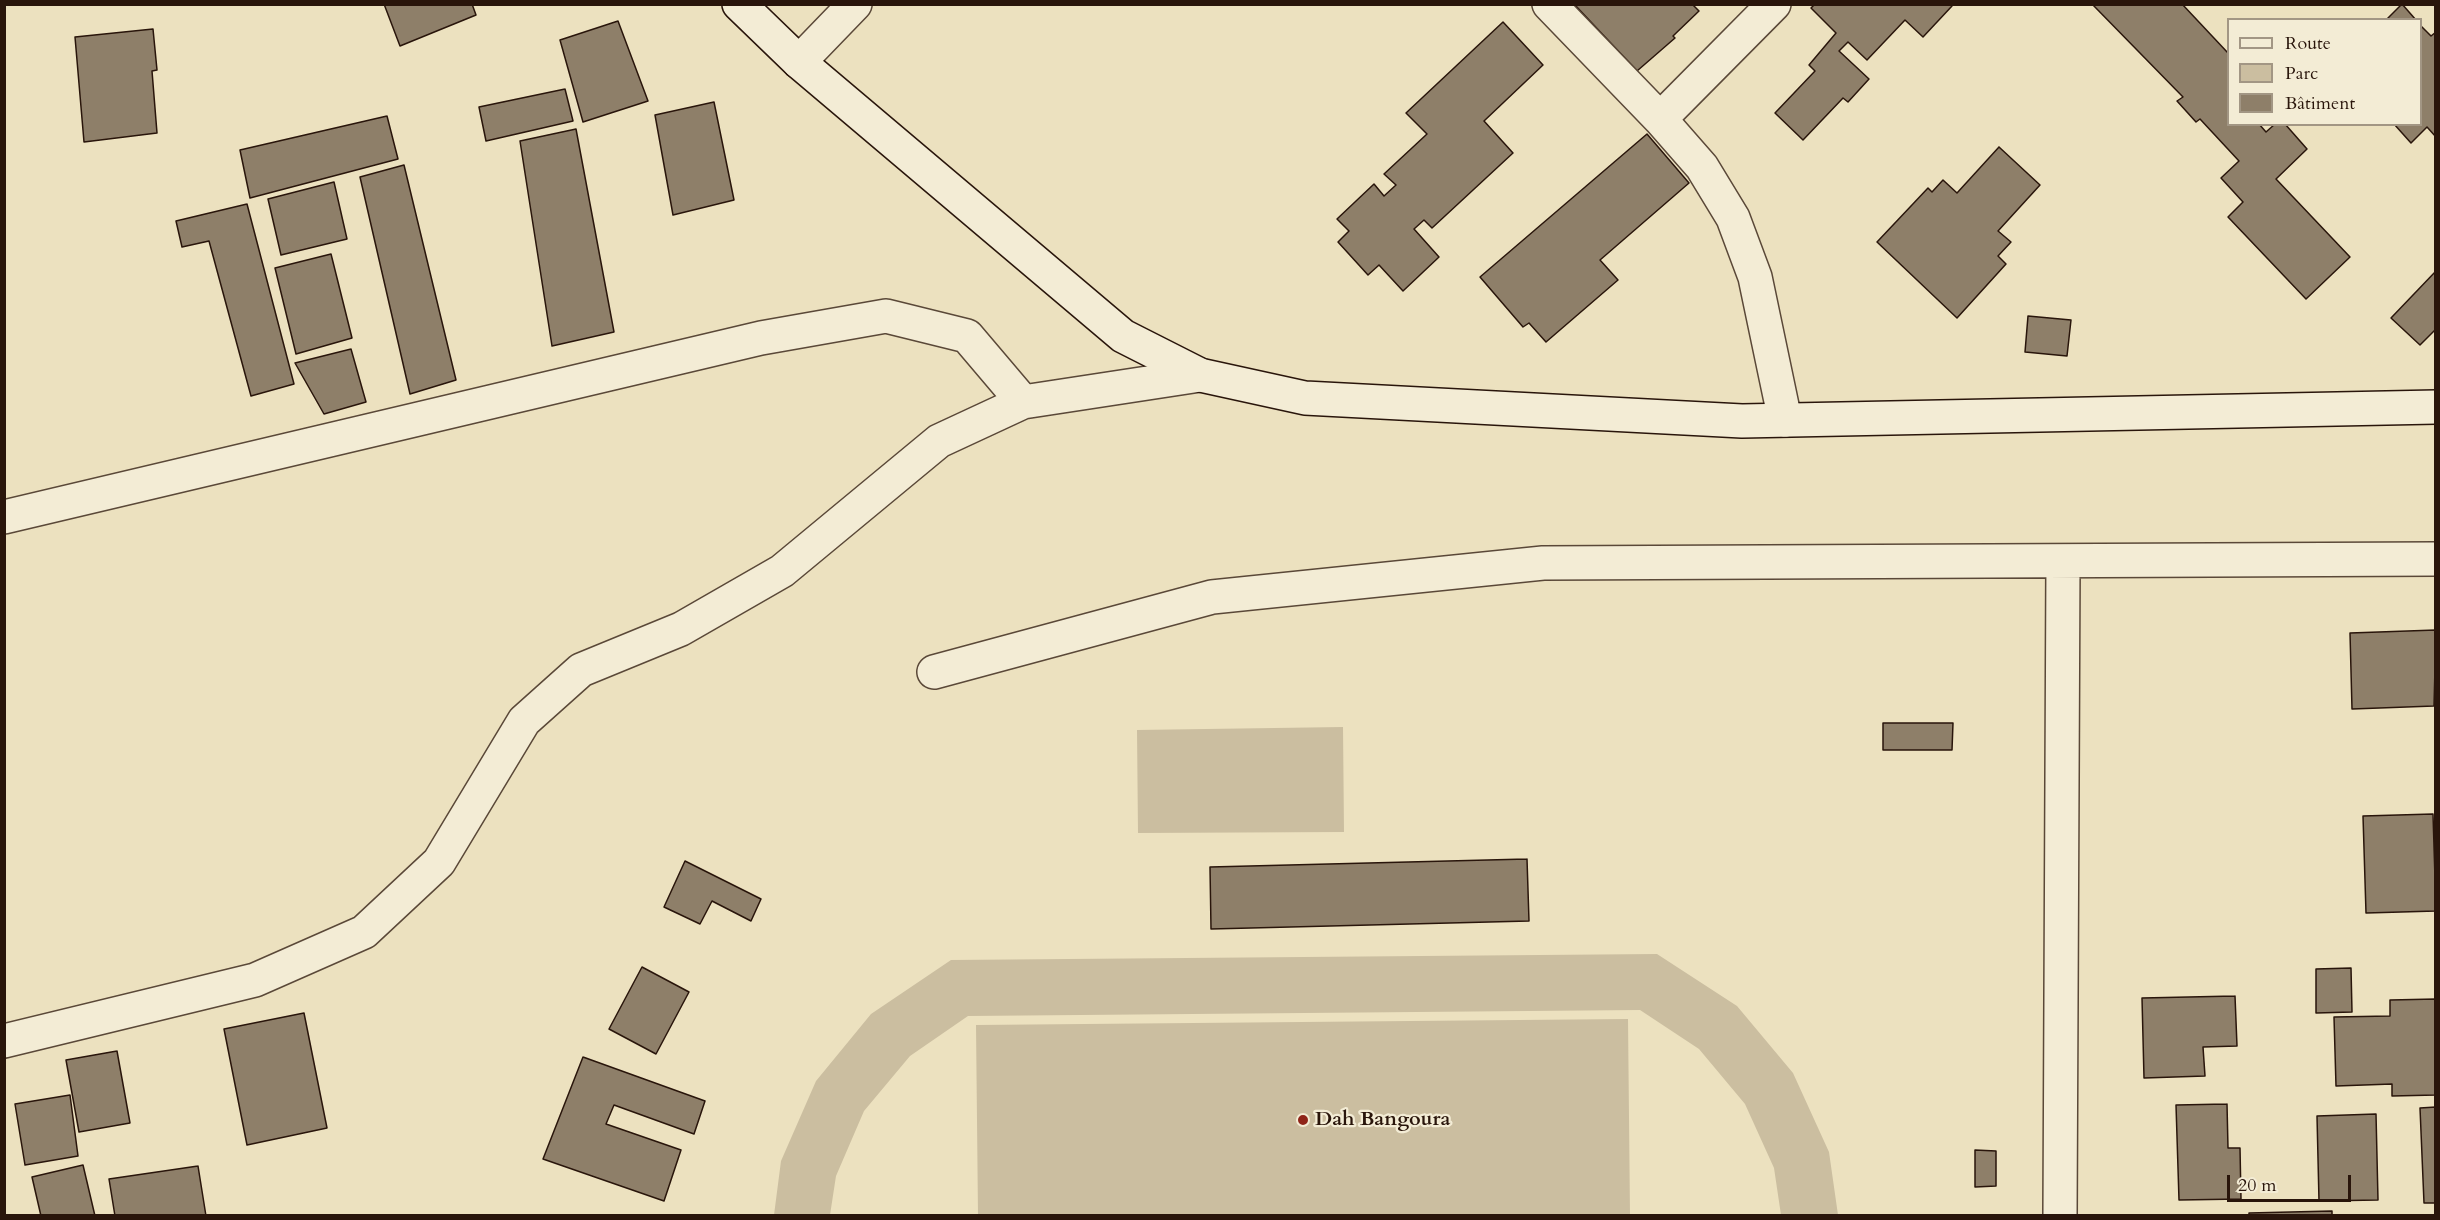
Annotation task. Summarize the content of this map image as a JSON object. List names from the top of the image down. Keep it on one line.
{"places":["Dah Bangoura"],"legend":["Route","Parc","Bâtiment"],"scale_bar":"20 m"}
